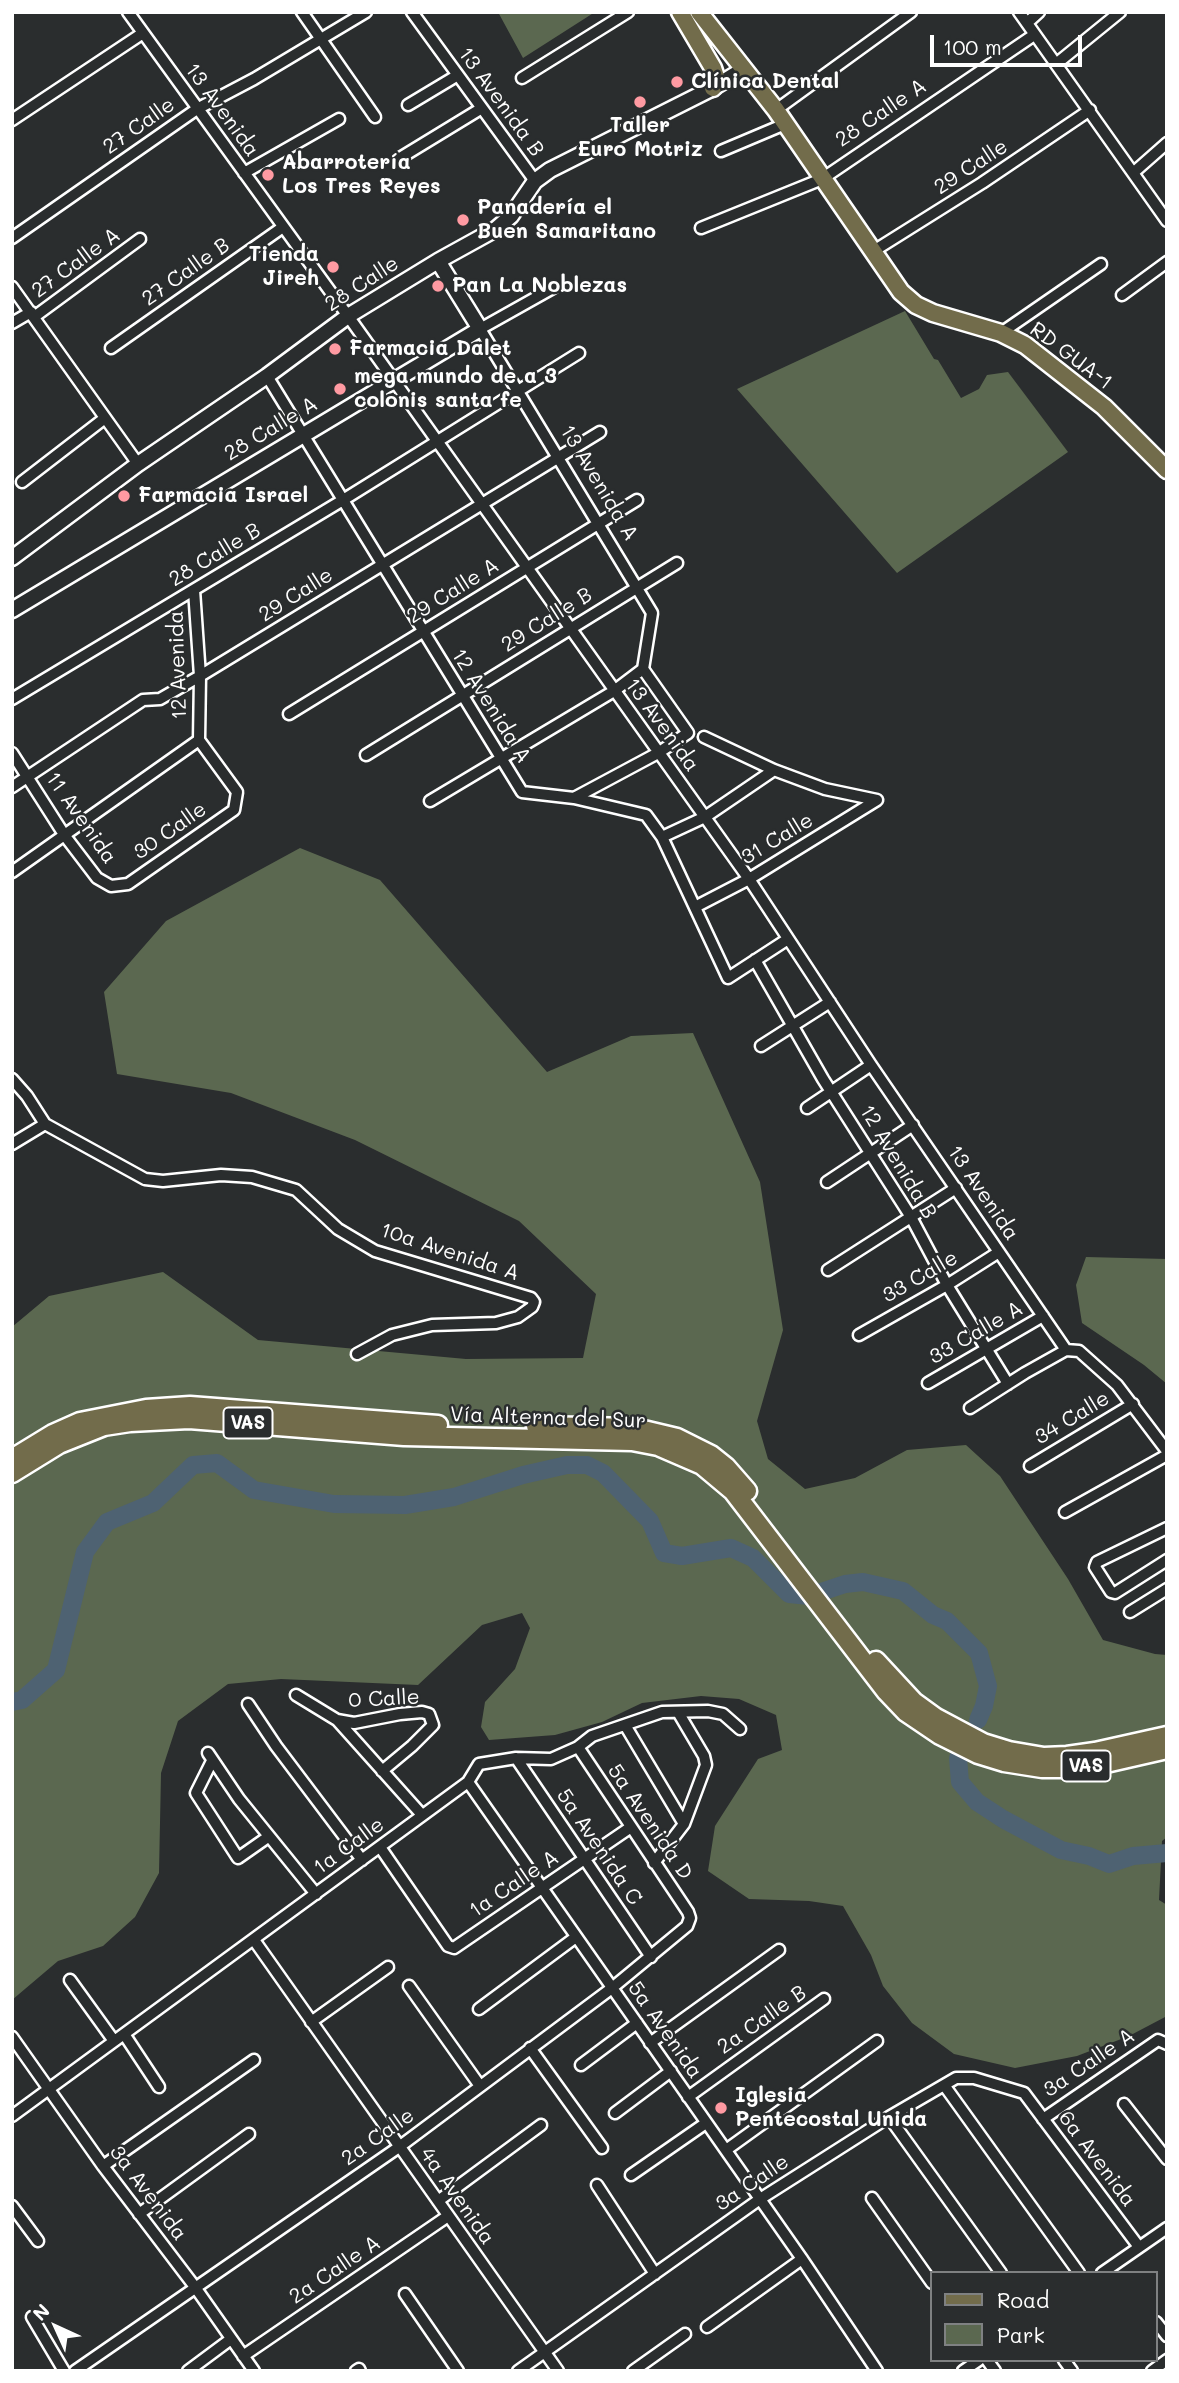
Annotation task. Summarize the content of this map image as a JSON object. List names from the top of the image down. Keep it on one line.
{"streets":{"highway":["Vía Alterna del Sur","VAS"],"main road":["28 Calle A","28 Calle","RD GUA-1","13 Avenida A"],"street":["13 Avenida B","13 Avenida","27 Calle","29 Calle","27 Calle A","27 Calle B","28 Calle B","29 Calle A","29 Calle B","12 Avenida","12 Avenida A","11 Avenida","30 Calle","31 Calle","12 Avenida B","10a Avenida A","33 Calle","33 Calle A","34 Calle","0 Calle","5a Avenida D","1a Calle","5a Avenida C","1a Calle A","2a Calle B","5a Avenida","3a Calle A","2a Calle","6a Avenida","3a Calle","3a Avenida","4a Avenida","2a Calle A"]},"crossings":[["13 Avenida B","28 Calle"],["13 Avenida","28 Calle A"],["13 Avenida","27 Calle"],["13 Avenida","29 Calle"],["13 Avenida","27 Calle B"],["13 Avenida","28 Calle"],["13 Avenida","28 Calle B"],["13 Avenida","29 Calle A"],["13 Avenida","29 Calle B"],["13 Avenida","31 Calle"],["13 Avenida","33 Calle"],["13 Avenida","33 Calle A"],["13 Avenida","34 Calle"],["28 Calle A","RD GUA-1"],["28 Calle A","13 Avenida A"],["28 Calle A","12 Avenida A"],["29 Calle","RD GUA-1"],["29 Calle","13 Avenida A"],["29 Calle","12 Avenida"],["29 Calle","12 Avenida A"],["29 Calle","11 Avenida"],["28 Calle","RD GUA-1"],["28 Calle","13 Avenida A"],["28 Calle","12 Avenida A"],["13 Avenida A","28 Calle B"],["13 Avenida A","29 Calle A"],["13 Avenida A","29 Calle B"],["28 Calle B","12 Avenida"],["28 Calle B","12 Avenida A"],["29 Calle A","12 Avenida A"],["29 Calle B","12 Avenida A"],["12 Avenida","30 Calle"],["12 Avenida A","31 Calle"],["12 Avenida A","12 Avenida B"],["11 Avenida","30 Calle"],["12 Avenida B","33 Calle"],["12 Avenida B","33 Calle A"],["5a Avenida D","1a Calle"],["5a Avenida D","1a Calle A"],["5a Avenida D","2a Calle"],["1a Calle","5a Avenida C"],["1a Calle","1a Calle A"],["1a Calle","5a Avenida"],["1a Calle","3a Avenida"],["1a Calle","4a Avenida"],["5a Avenida C","1a Calle A"],["5a Avenida C","2a Calle"],["1a Calle A","5a Avenida"],["2a Calle B","5a Avenida"],["5a Avenida","2a Calle"],["5a Avenida","3a Calle"],["3a Calle A","6a Avenida"],["2a Calle","3a Avenida"],["2a Calle","4a Avenida"],["6a Avenida","3a Calle"],["3a Calle","4a Avenida"],["3a Avenida","2a Calle A"],["4a Avenida","2a Calle A"]],"places":["Clínica Dental","Taller Euro Motriz","Abarrotería Los Tres Reyes","Panadería el Buen Samaritano","Tienda Jireh","Pan La Noblezas","Farmacia Dalet","mega mundo de a 3 colonis santa fe","Farmacia Israel","Iglesia Pentecostal Unida"],"legend":["Road","Park"],"scale_bar":"100 m","north":"top left"}
